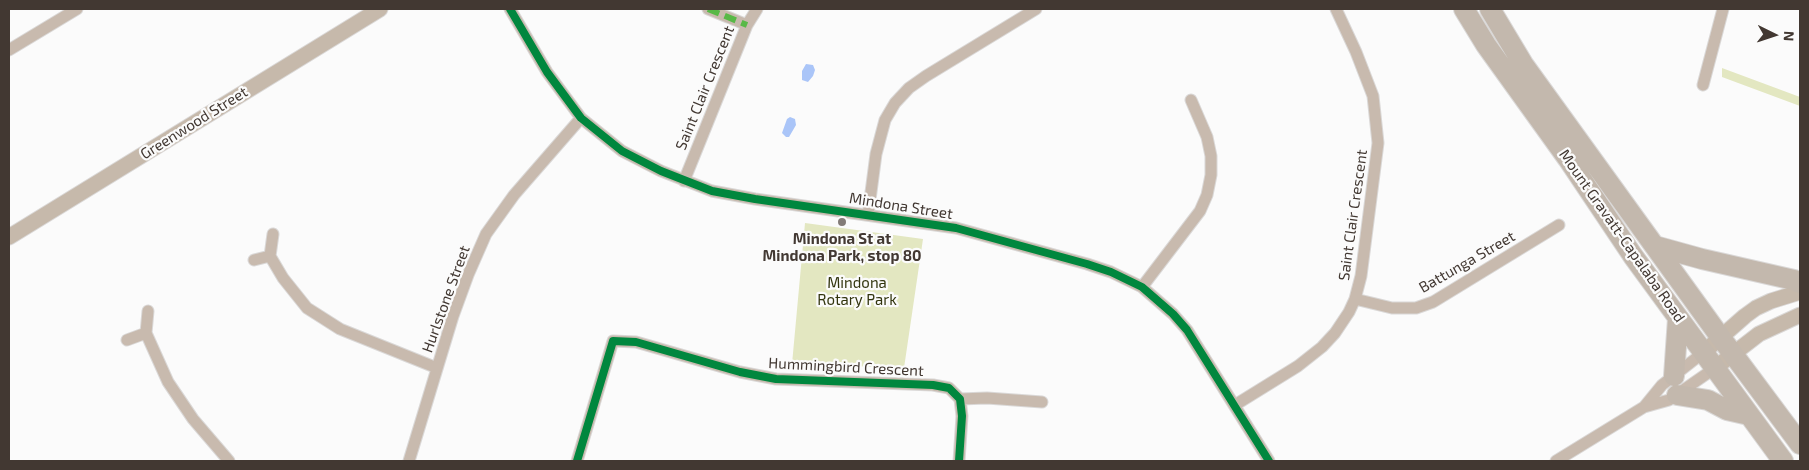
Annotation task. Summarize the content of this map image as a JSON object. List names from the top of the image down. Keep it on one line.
{"streets":{"highway":["Mount Gravatt-Capalaba Road"],"street":["Saint Clair Crescent","Greenwood Street","Mindona Street","Battunga Street","Hurlstone Street","Hummingbird Crescent"]},"crossings":[["Saint Clair Crescent","Mindona Street"],["Saint Clair Crescent","Battunga Street"],["Mindona Street","Hurlstone Street"]],"parks":["Mindona Rotary Park"],"places":["Mindona St at Mindona Park, stop 80"],"north":"right"}
